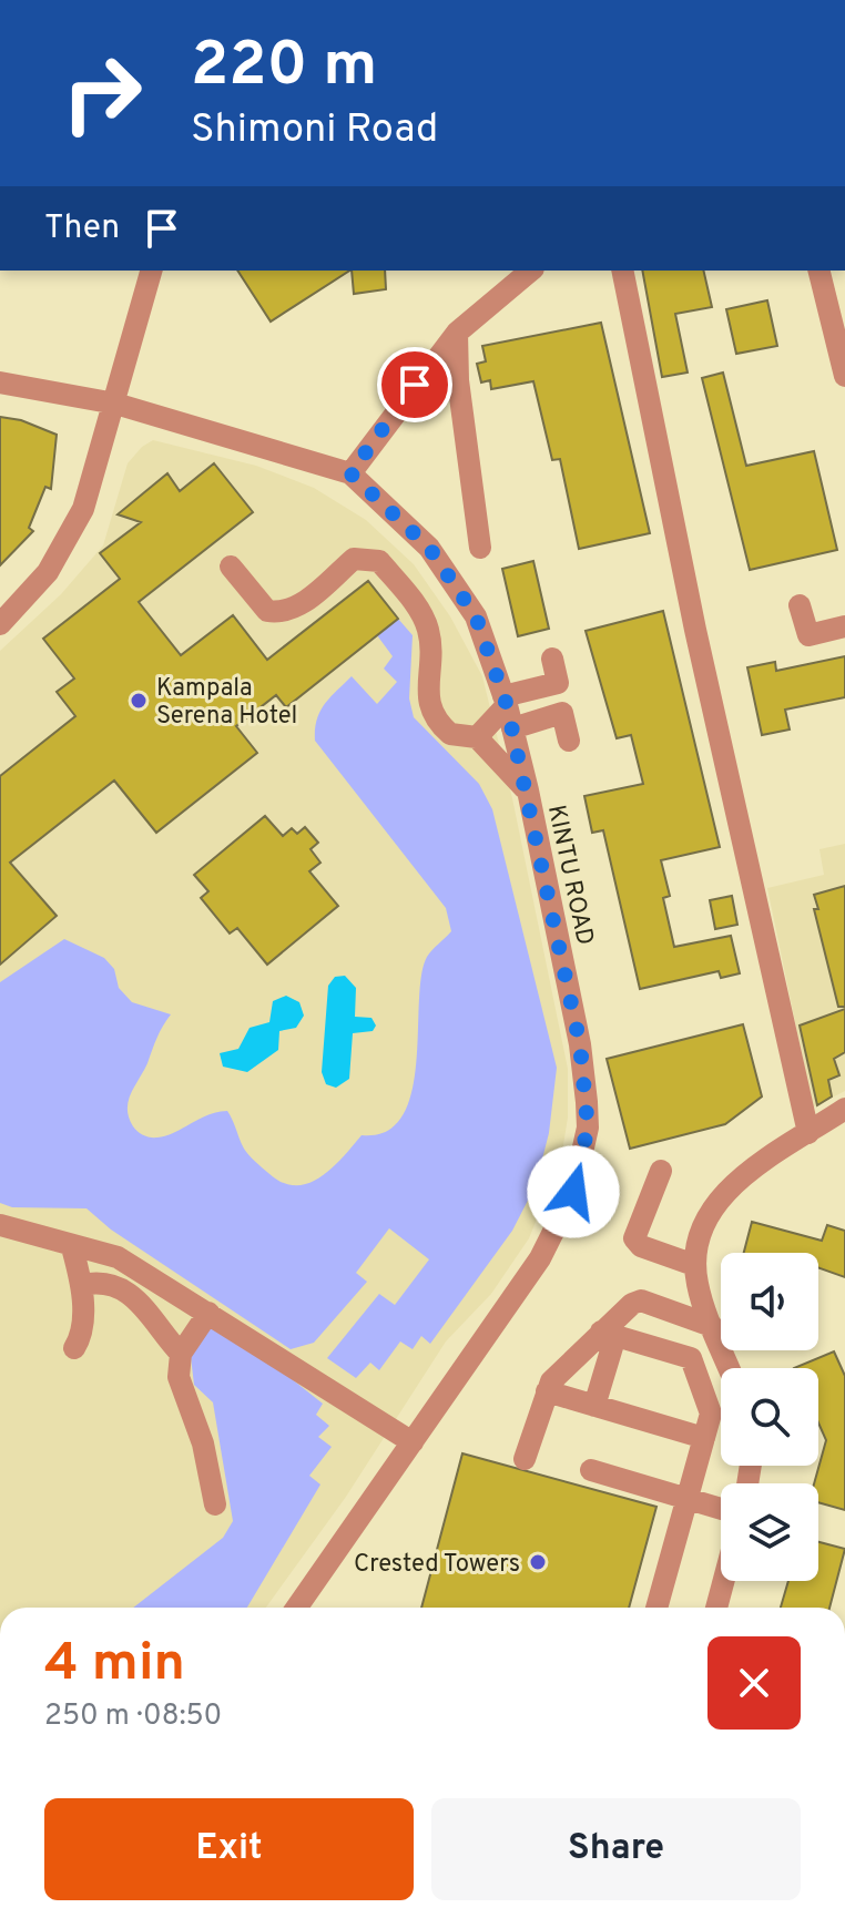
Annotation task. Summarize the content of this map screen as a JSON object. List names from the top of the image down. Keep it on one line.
{"streets":{"street":["KINTU ROAD"]},"places":["Kampala Serena Hotel","Crested Towers"],"page":{"turn":["220 m","Shimoni Road"],"then":"Then","heading":["4 min","250 m · 08:50"],"buttons":["Exit","Share"]}}
